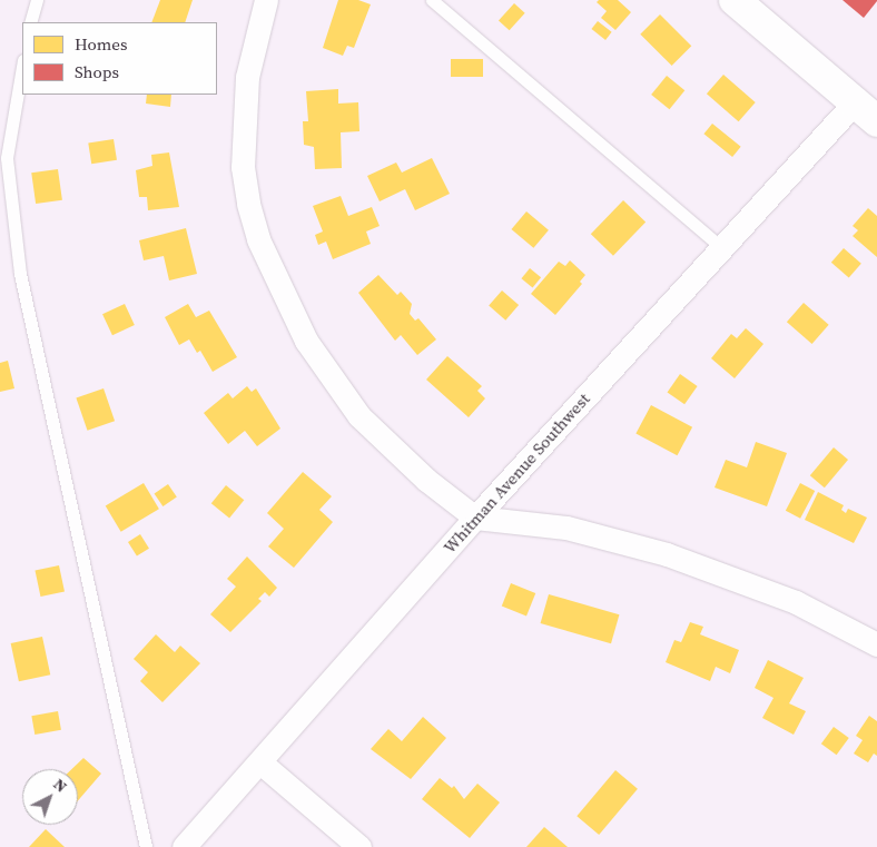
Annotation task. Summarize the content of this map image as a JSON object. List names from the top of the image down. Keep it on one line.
{"streets":{"street":["Whitman Avenue Southwest"]},"legend":["Homes","Shops"],"north":"top right"}
